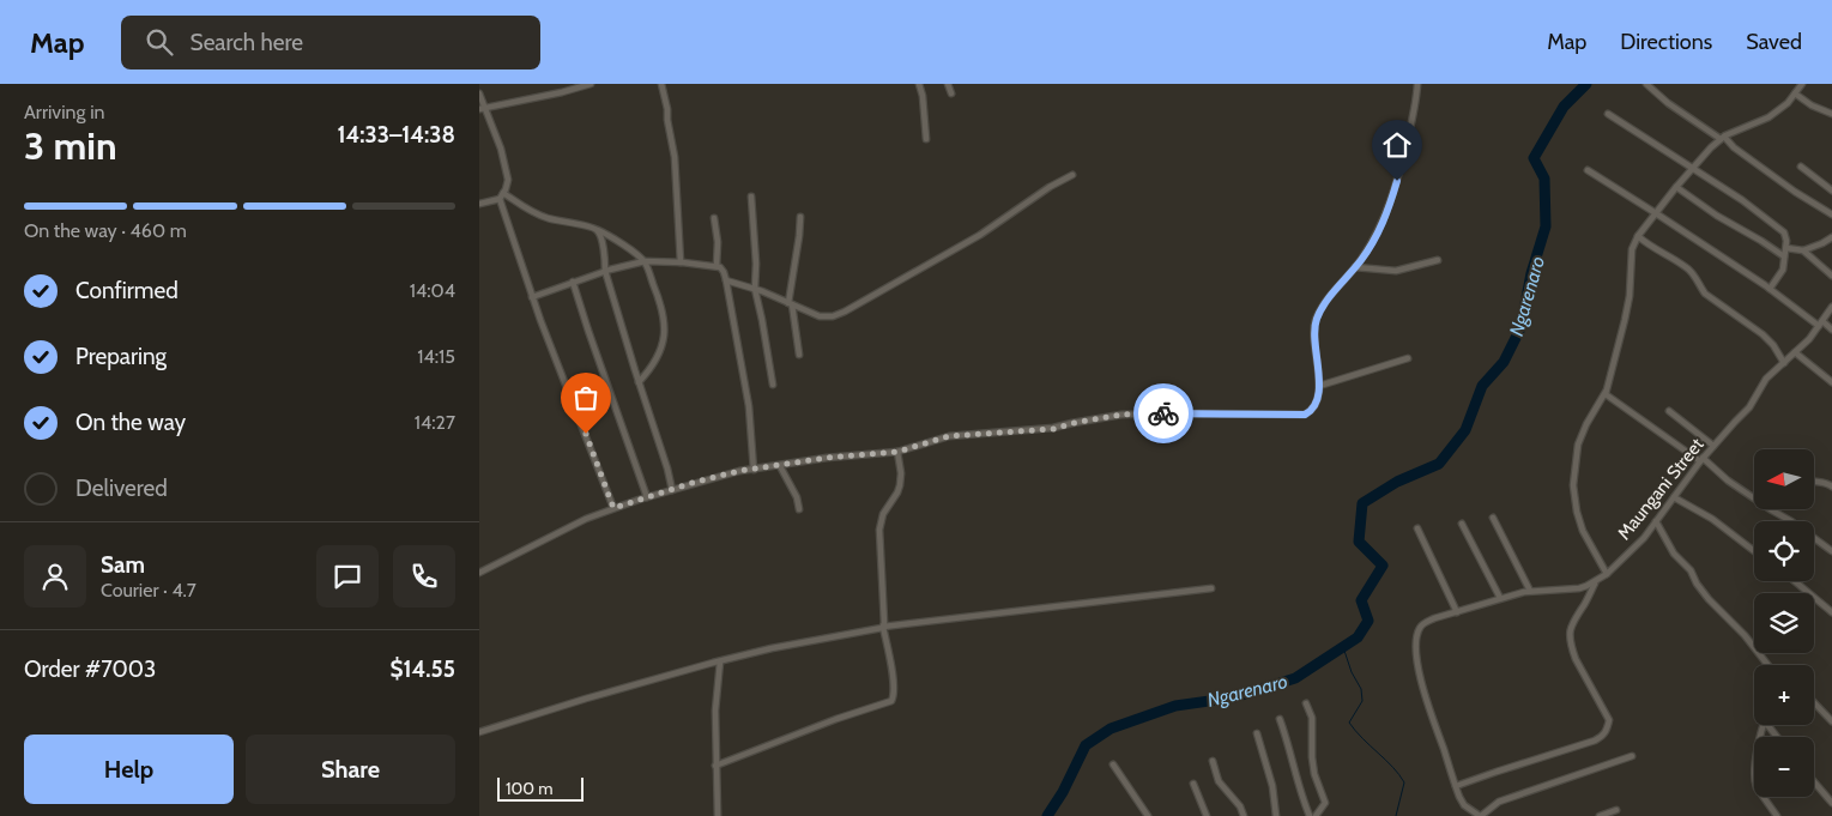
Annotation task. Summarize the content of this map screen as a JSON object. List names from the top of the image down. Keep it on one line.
{"streets":{"street":["Maungani Street"]},"water":["Ngarenaro"],"scale_bar":"100 m","north":"left","page":{"header":"Map","search":"Search here","nav":["Map","Directions","Saved"],"heading":["3 min","Arriving in","14:33–14:38"],"panel":["Sam","Courier · 4.7","Order #7003","$14.55"],"bar":"On the way · 460 m","list":[["Confirmed","14:04"],["Preparing","14:15"],["On the way","14:27"],"Delivered"],"map_buttons":["+","−"],"buttons":["Help","Share"],"scale":"100 m"}}
